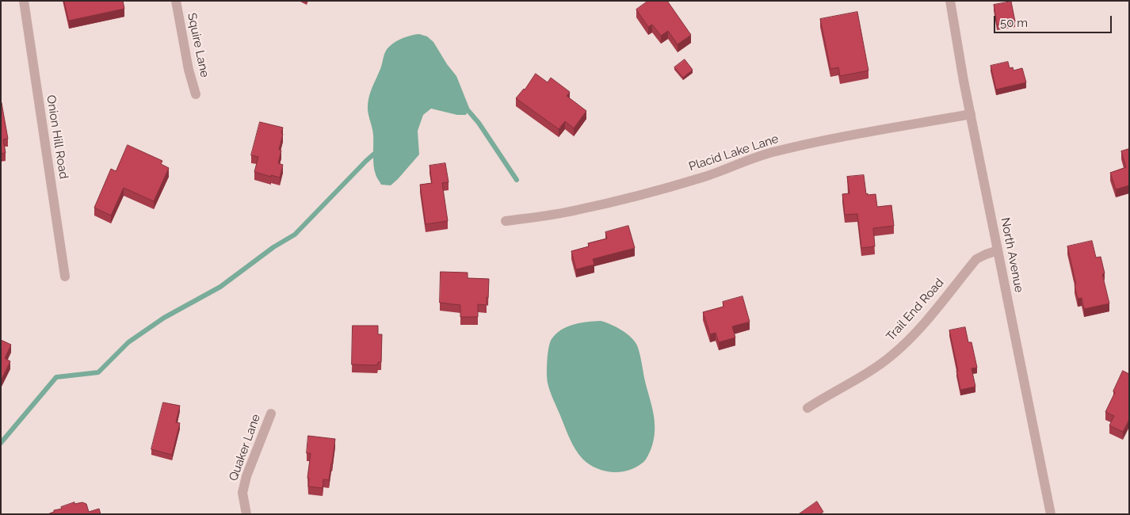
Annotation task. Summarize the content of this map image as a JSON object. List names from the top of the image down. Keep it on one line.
{"streets":{"street":["Squire Lane","Onion Hill Road","Placid Lake Lane","North Avenue","Trail End Road","Quaker Lane"]},"crossings":[["Placid Lake Lane","North Avenue"],["North Avenue","Trail End Road"]],"scale_bar":"50 m"}
